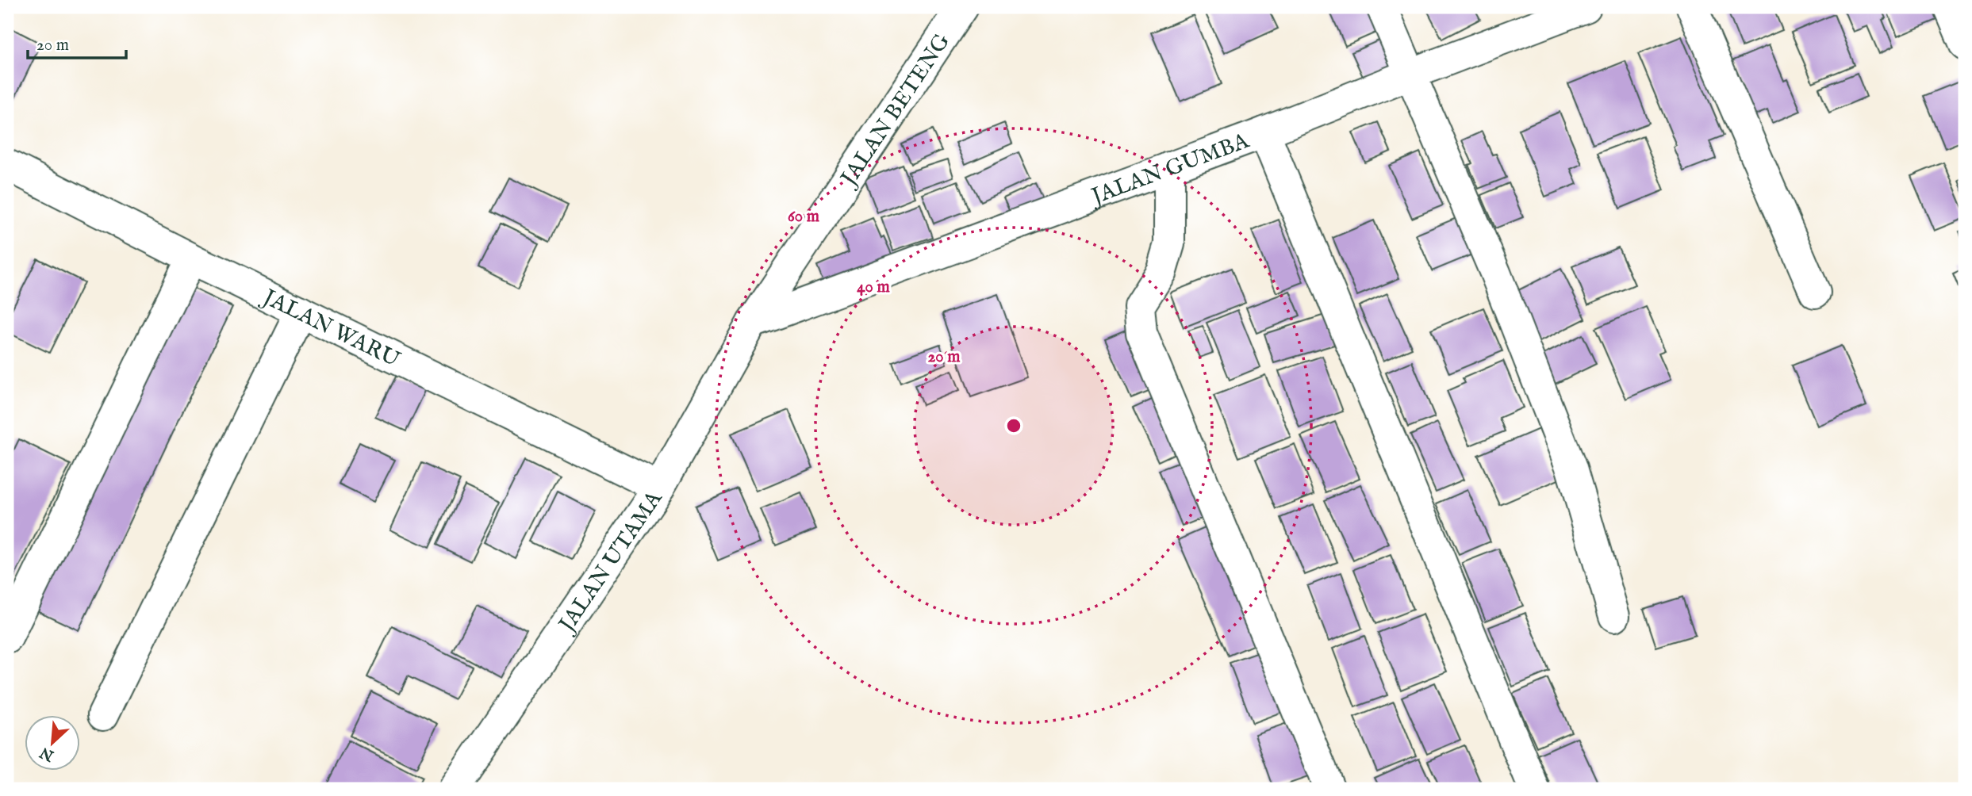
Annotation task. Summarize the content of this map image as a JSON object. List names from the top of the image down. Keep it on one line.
{"streets":{"street":["JALAN BETENG","JALAN GUMBA","JALAN WARU","JALAN UTAMA"]},"crossings":[["JALAN BETENG","JALAN GUMBA"],["JALAN BETENG","JALAN UTAMA"],["JALAN GUMBA","JALAN UTAMA"],["JALAN WARU","JALAN UTAMA"]],"scale_bar":"20 m","north":"bottom left","rings":["60 m","40 m","20 m"]}
